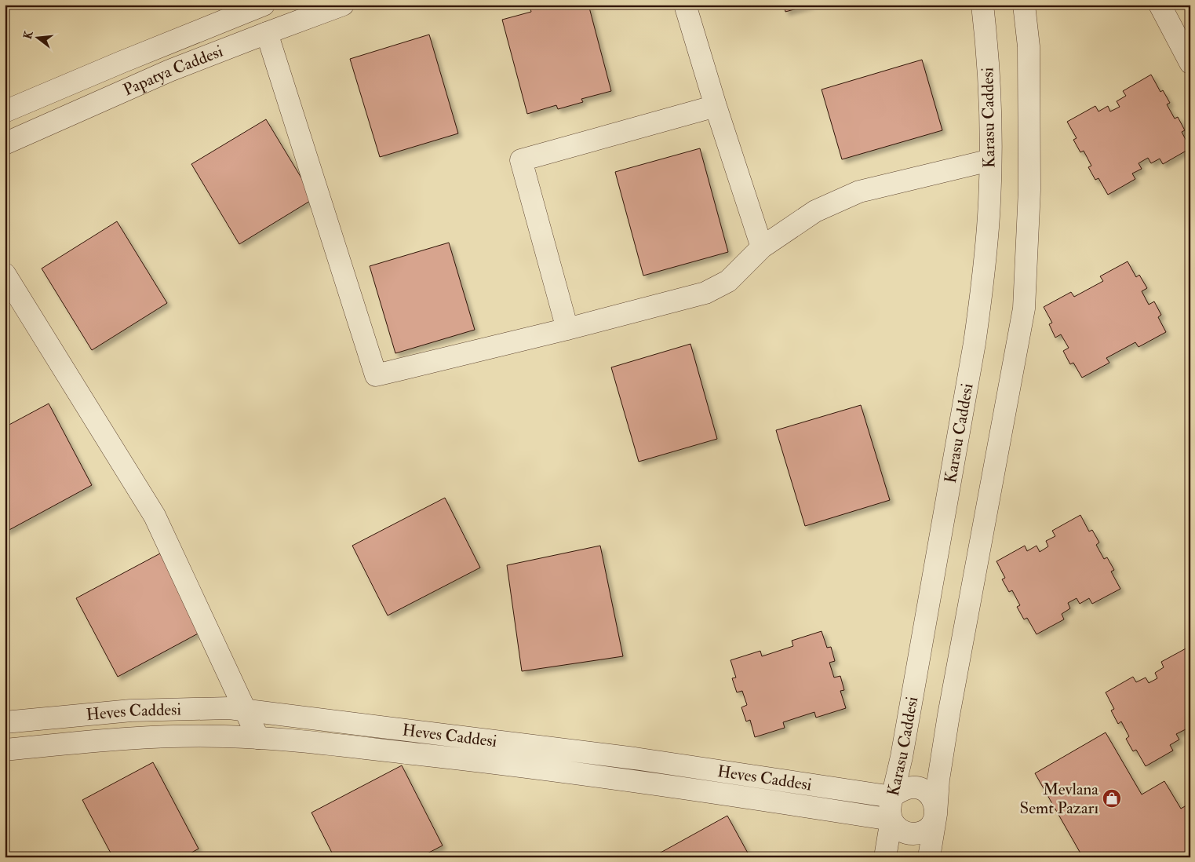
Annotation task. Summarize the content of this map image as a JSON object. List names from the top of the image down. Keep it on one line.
{"streets":{"street":["Papatya Caddesi","Karasu Caddesi","Heves Caddesi"]},"crossings":[["Karasu Caddesi","Heves Caddesi"]],"places":{"shop":["Mevlana Semt Pazarı"]},"north":"left"}
